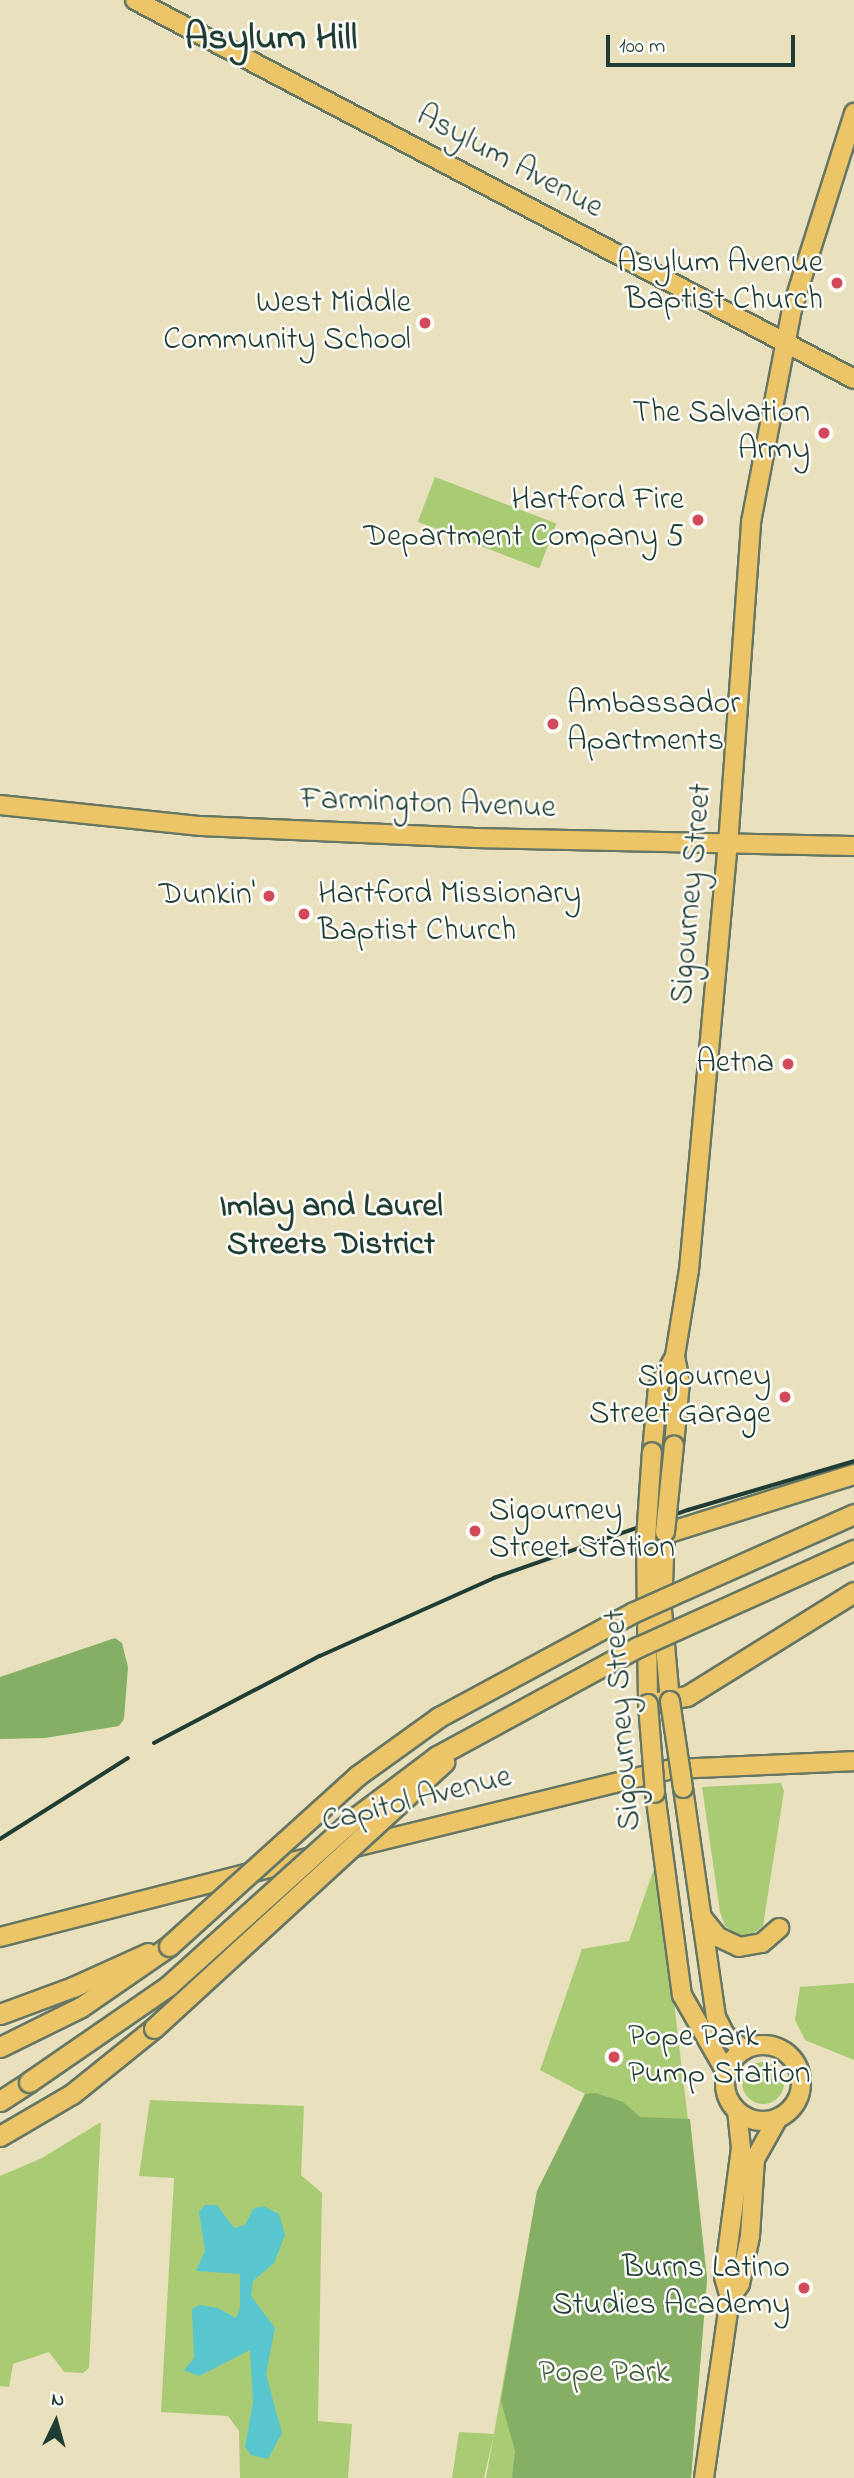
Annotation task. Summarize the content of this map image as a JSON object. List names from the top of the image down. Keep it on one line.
{"streets":{"main road":["Asylum Avenue","Farmington Avenue","Sigourney Street","Capitol Avenue"]},"crossings":[["Asylum Avenue","Sigourney Street"],["Farmington Avenue","Sigourney Street"]],"districts":["Asylum Hill","Imlay and Laurel Streets District"],"parks":["Pope Park"],"places":["Asylum Avenue Baptist Church","West Middle Community School","The Salvation Army","Hartford Fire Department Company 5","Ambassador Apartments","Dunkin'","Hartford Missionary Baptist Church","Aetna","Sigourney Street Garage","Sigourney Street Station","Pope Park Pump Station","Burns Latino Studies Academy"],"scale_bar":"100 m","north":"top"}
